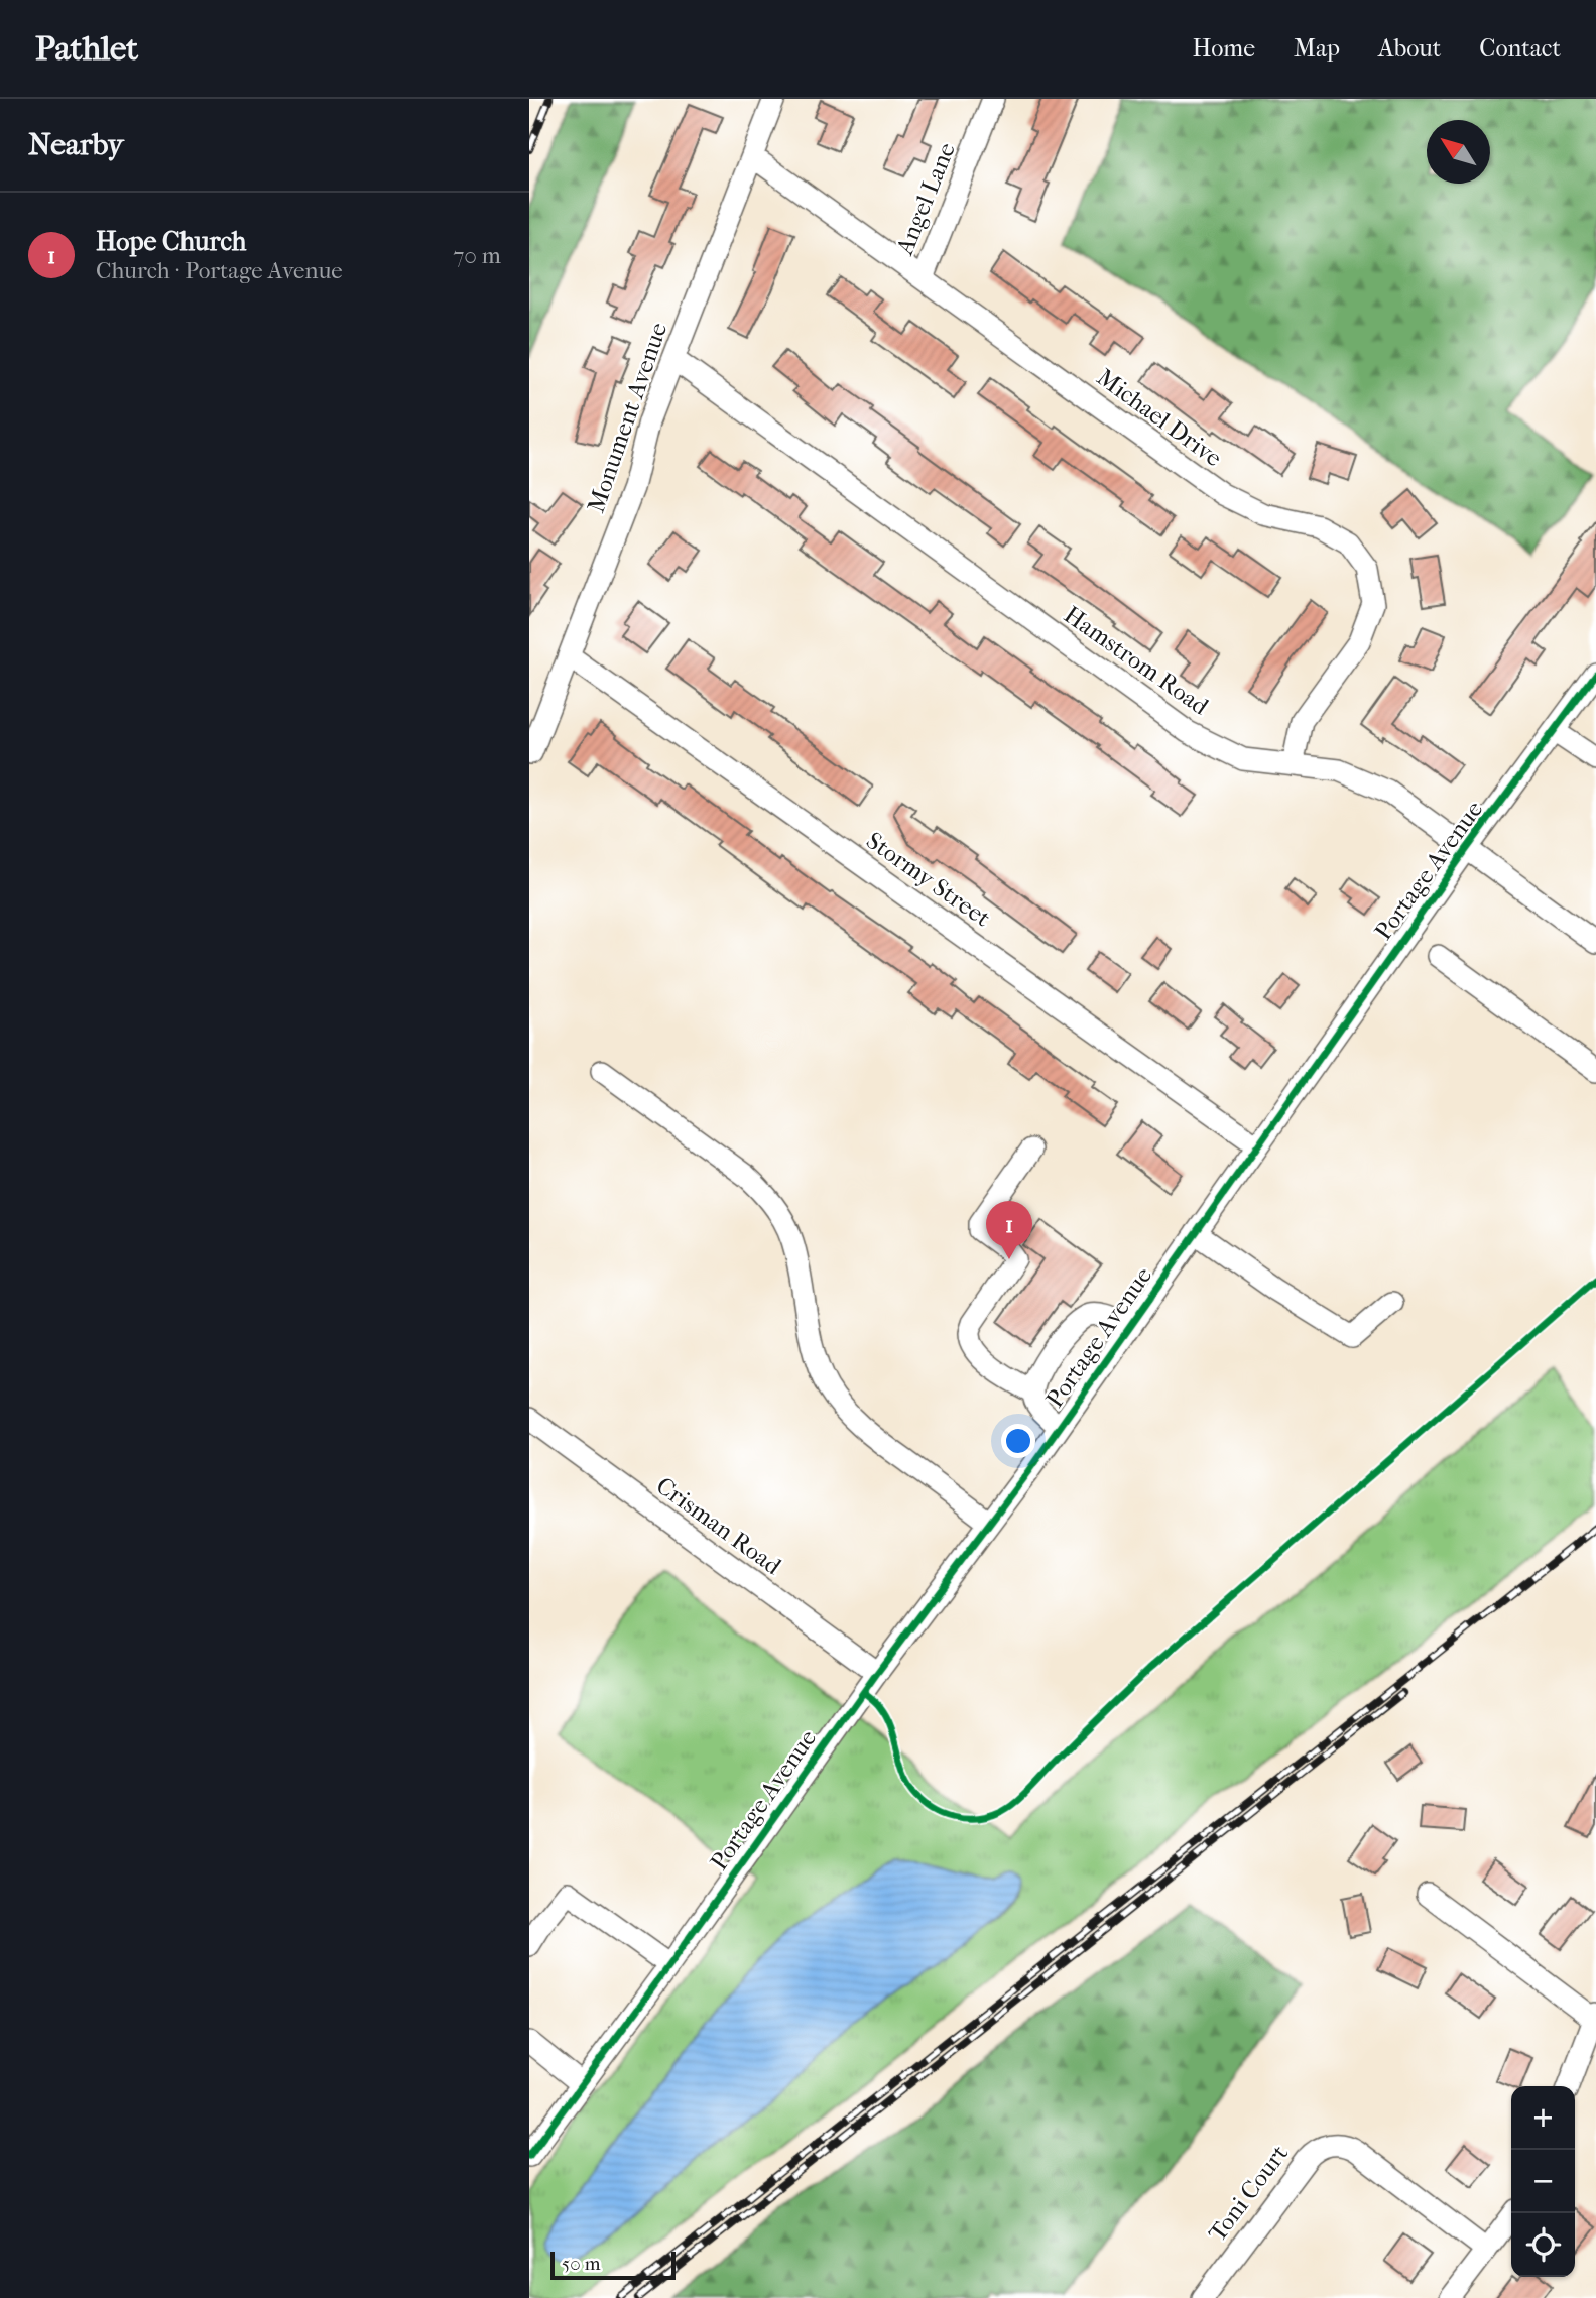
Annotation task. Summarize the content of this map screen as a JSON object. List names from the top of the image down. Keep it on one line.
{"streets":{"street":["Angel Lane","Monument Avenue","Michael Drive","Hamstrom Road","Portage Avenue","Stormy Street","Crisman Road","Toni Court"]},"crossings":[["Angel Lane","Michael Drive"],["Monument Avenue","Michael Drive"],["Monument Avenue","Hamstrom Road"],["Monument Avenue","Stormy Street"],["Michael Drive","Hamstrom Road"],["Hamstrom Road","Portage Avenue"],["Portage Avenue","Stormy Street"],["Portage Avenue","Crisman Road"]],"scale_bar":"50 m","north":"top left","page":{"header":"Pathlet","nav":["Home","Map","About","Contact"],"heading":"Nearby","list":[{"mark":"1","name":"Hope Church","note":"Church · Portage Avenue","value":"70 m"}],"pins":"1","map_buttons":["+","−"],"scale":"50 m"}}
